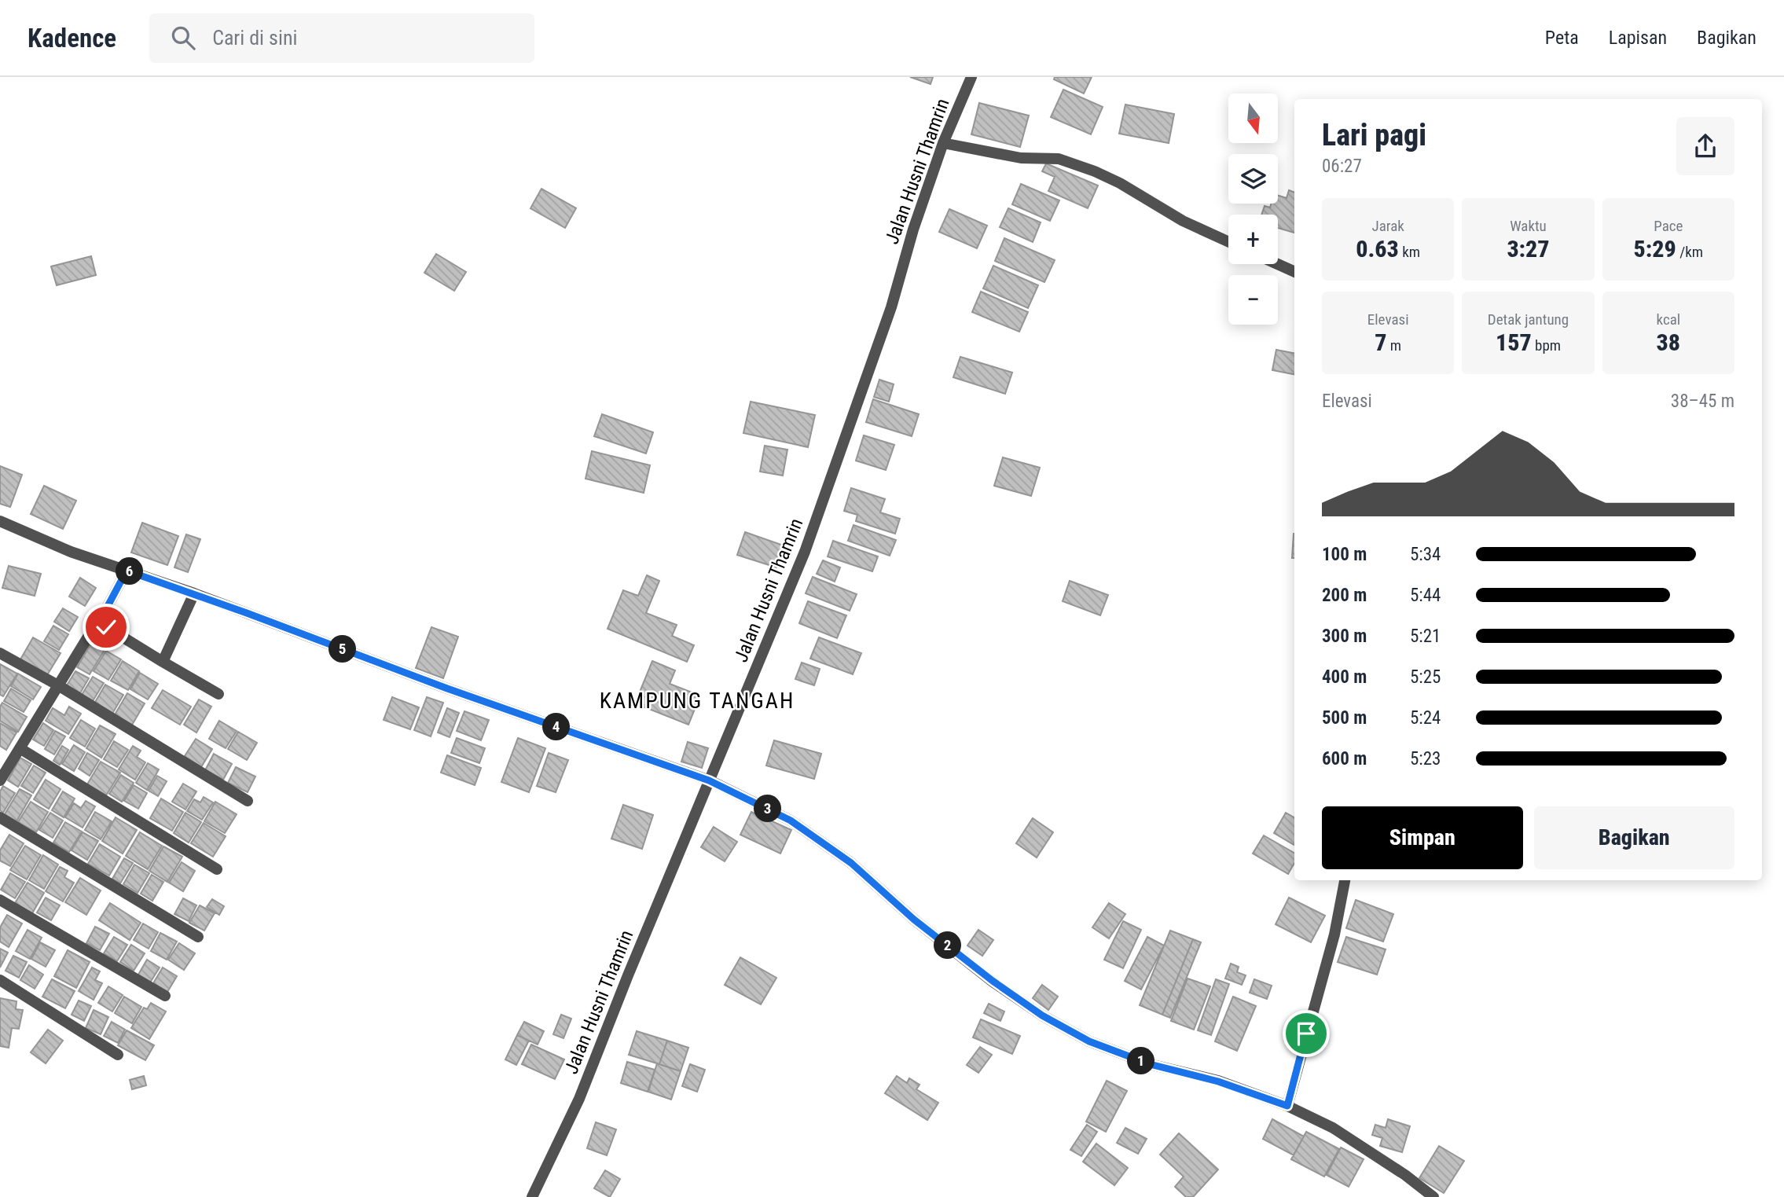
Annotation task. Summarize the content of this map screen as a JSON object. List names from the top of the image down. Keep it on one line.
{"streets":{"street":["Jalan Husni Thamrin"]},"districts":["KAMPUNG TANGAH"],"north":"bottom","page":{"header":"Kadence","search":"Cari di sini","nav":["Peta","Lapisan","Bagikan"],"map_buttons":["+","−"],"heading":["Lari pagi","06:27"],"stats":[["Jarak","0.63 km"],["Waktu","3:27"],["Pace","5:29 /km"],["Elevasi","7 m"],["Detak jantung","157 bpm"],["kcal","38"]],"chart":["Elevasi","38–45 m"],"list":[{"name":"100 m","note":"5:34"},{"name":"200 m","note":"5:44"},{"name":"300 m","note":"5:21"},{"name":"400 m","note":"5:25"},{"name":"500 m","note":"5:24"},{"name":"600 m","note":"5:23"}],"pins":["6","5","4","3","2","1"],"buttons":["Simpan","Bagikan"]}}
